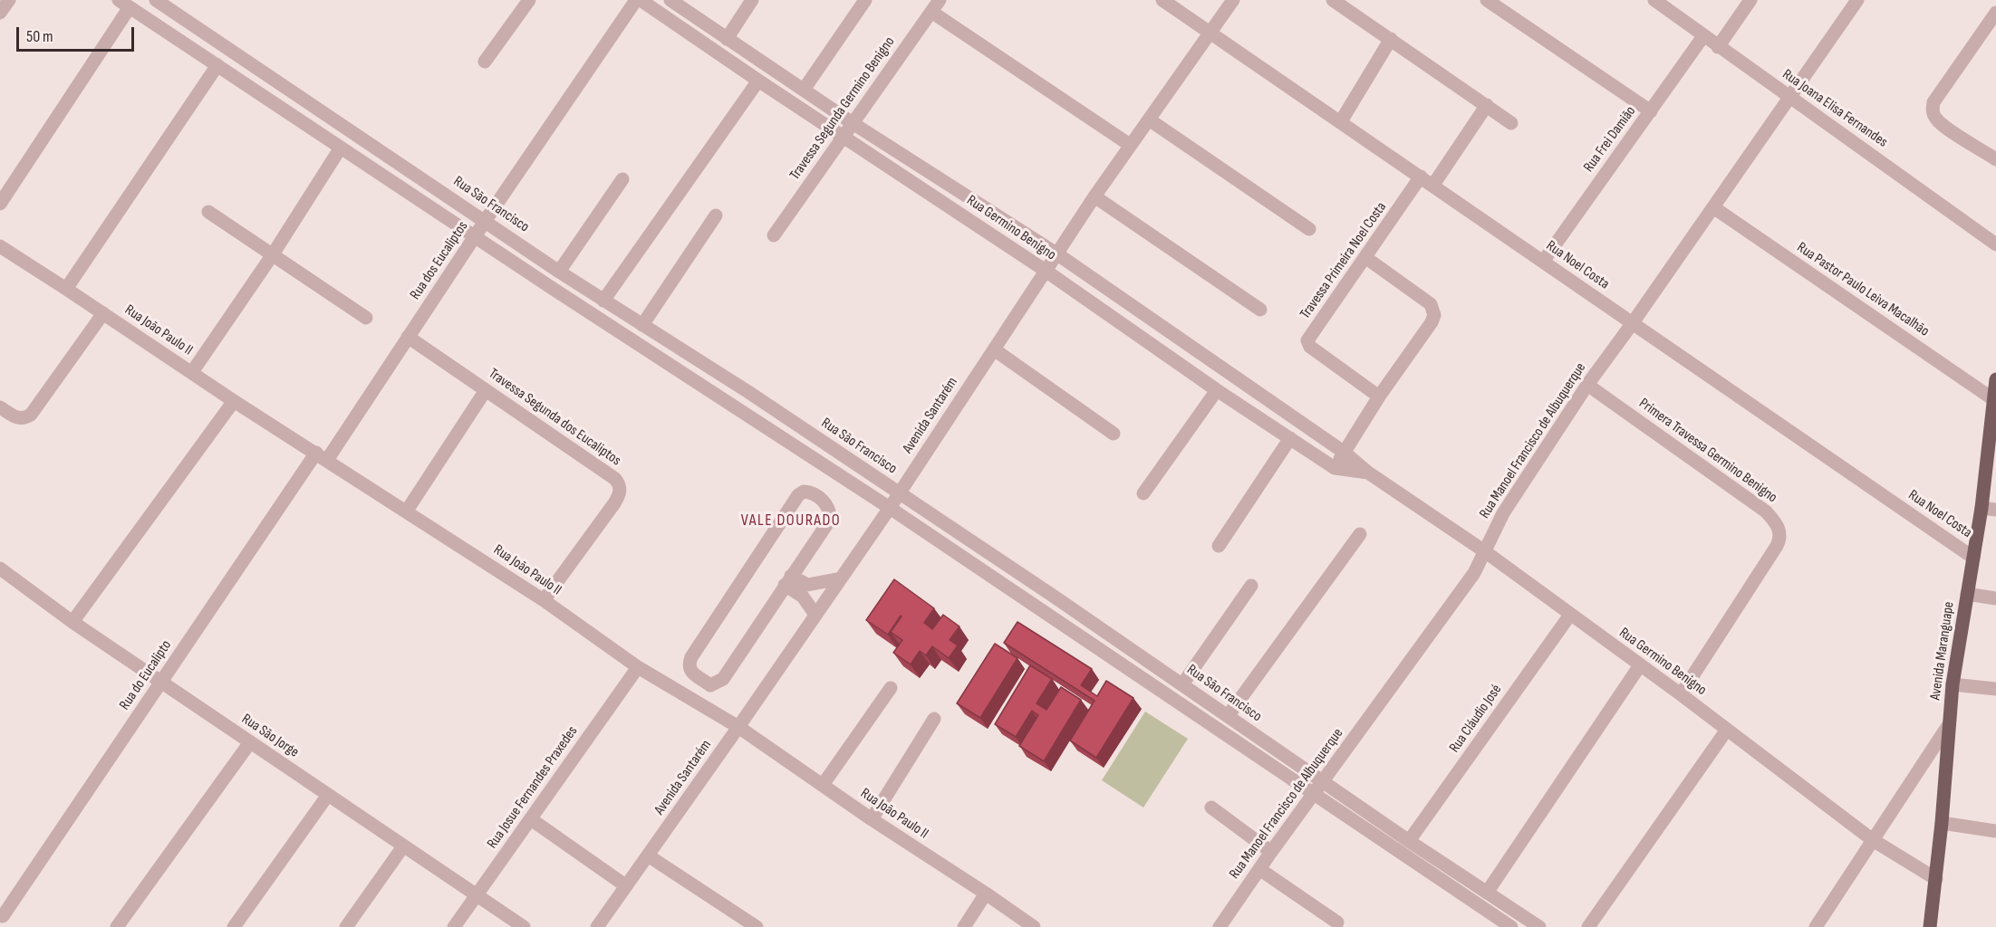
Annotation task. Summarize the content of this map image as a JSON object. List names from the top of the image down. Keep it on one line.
{"streets":{"main road":["Avenida Maranguape"],"street":["Travessa Segunda Germino Benigno","Rua Joana Elisa Fernandes","Rua Frei Damião","Rua São Francisco","Rua Germino Benigno","Rua dos Eucaliptos","Travessa Primeira Noel Costa","Rua Noel Costa","Rua Pastor Paulo Leiva Macalhão","Rua João Paulo II","Avenida Santarém","Travessa Segunda dos Eucaliptos","Rua Manoel Francisco de Albuquerque","Primera Travessa Germino Benigno","Rua do Eucalipto","Rua Cláudio José","Rua São Jorge","Rua Josue Fernandes Praxedes"]},"crossings":[["Travessa Segunda Germino Benigno","Rua Germino Benigno"],["Rua Joana Elisa Fernandes","Rua Frei Damião"],["Rua Joana Elisa Fernandes","Rua Manoel Francisco de Albuquerque"],["Rua Frei Damião","Rua Noel Costa"],["Rua São Francisco","Rua dos Eucaliptos"],["Rua São Francisco","Avenida Santarém"],["Rua São Francisco","Rua Manoel Francisco de Albuquerque"],["Rua São Francisco","Rua Cláudio José"],["Rua Germino Benigno","Avenida Santarém"],["Rua Germino Benigno","Rua Manoel Francisco de Albuquerque"],["Rua Germino Benigno","Primera Travessa Germino Benigno"],["Rua Germino Benigno","Avenida Maranguape"],["Rua Germino Benigno","Rua Cláudio José"],["Rua dos Eucaliptos","Rua João Paulo II"],["Rua dos Eucaliptos","Travessa Segunda dos Eucaliptos"],["Rua dos Eucaliptos","Rua do Eucalipto"],["Travessa Primeira Noel Costa","Rua Noel Costa"],["Rua Noel Costa","Avenida Santarém"],["Rua Noel Costa","Rua Manoel Francisco de Albuquerque"],["Rua Noel Costa","Avenida Maranguape"],["Rua Pastor Paulo Leiva Macalhão","Rua Manoel Francisco de Albuquerque"],["Rua Pastor Paulo Leiva Macalhão","Avenida Maranguape"],["Rua João Paulo II","Avenida Santarém"],["Rua João Paulo II","Travessa Segunda dos Eucaliptos"],["Rua João Paulo II","Rua do Eucalipto"],["Rua João Paulo II","Rua Josue Fernandes Praxedes"],["Rua Manoel Francisco de Albuquerque","Primera Travessa Germino Benigno"],["Rua do Eucalipto","Rua São Jorge"],["Rua São Jorge","Rua Josue Fernandes Praxedes"]],"districts":["VALE DOURADO"],"scale_bar":"50 m"}
